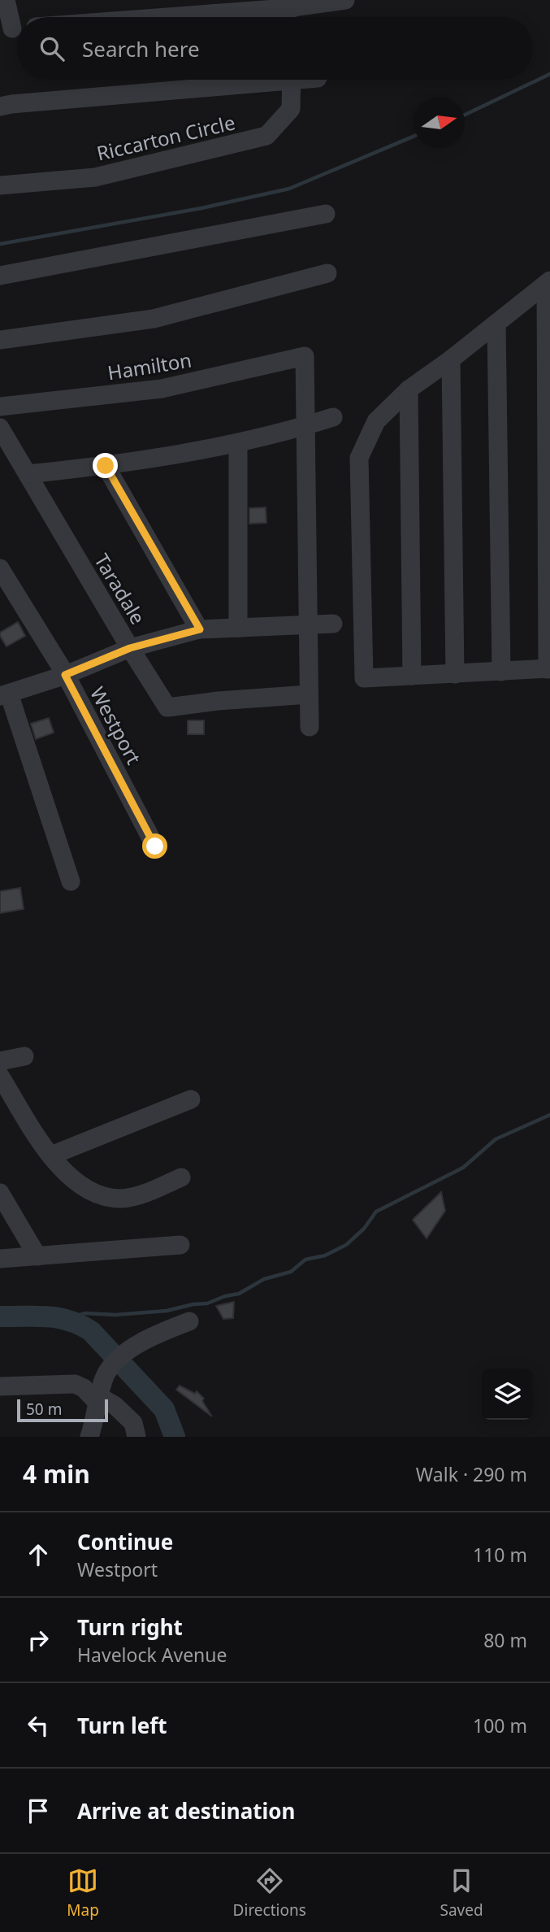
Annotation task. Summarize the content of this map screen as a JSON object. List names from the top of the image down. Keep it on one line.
{"streets":{"street":["Riccarton Circle","Hamilton","Taradale","Westport"]},"scale_bar":"50 m","north":"right","page":{"search":"Search here","scale":"50 m","heading":["4 min","Walk · 290 m"],"list":[["Continue","Westport","110 m"],["Turn right","Havelock Avenue","80 m"],["Turn left","100 m"],"Arrive at destination"],"nav":["Map","Directions","Saved"]}}
